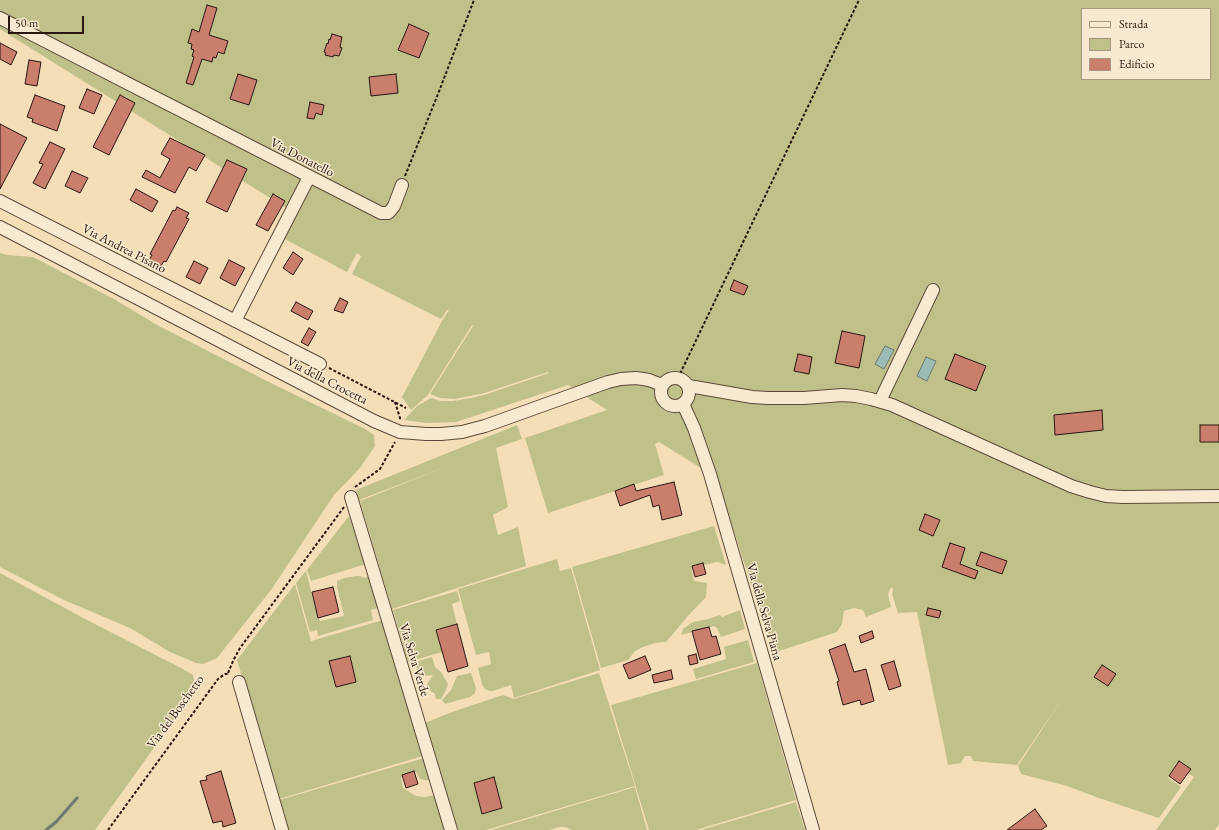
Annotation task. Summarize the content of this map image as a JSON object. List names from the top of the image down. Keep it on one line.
{"streets":{"street":["Via Donatello","Via Andrea Pisano","Via della Crocetta","Via della Selva Piana","Via Selva Verde"],"path":["Via del Boschetto"]},"crossings":[["Via della Crocetta","Via della Selva Piana"]],"legend":["Strada","Parco","Edificio"],"scale_bar":"50 m"}
